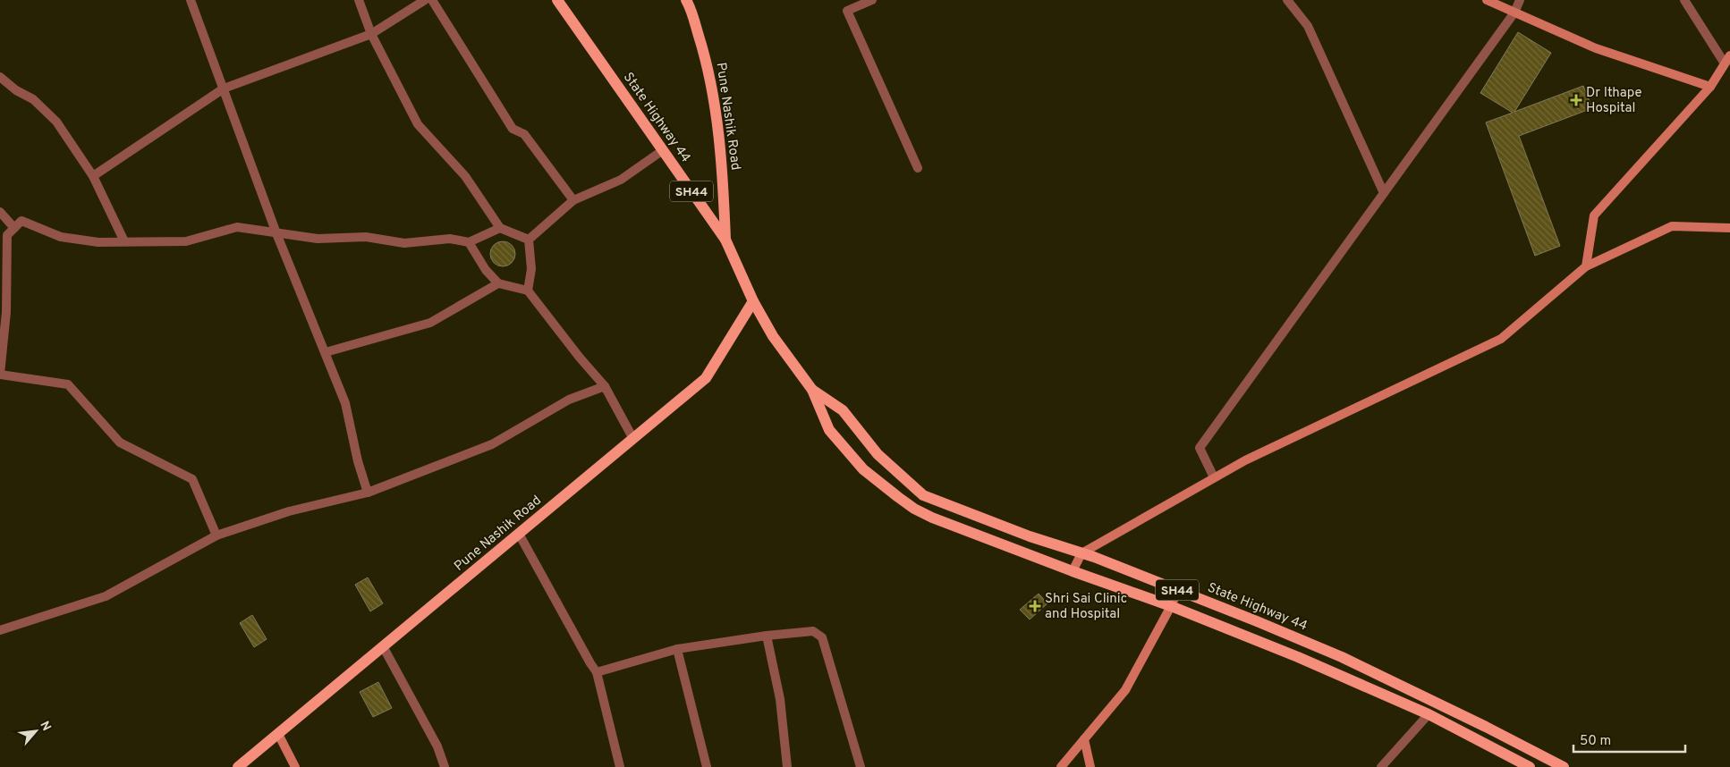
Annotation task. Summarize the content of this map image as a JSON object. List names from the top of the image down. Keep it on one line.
{"streets":{"main road":["Pune Nashik Road","State Highway 44","SH44"]},"crossings":[["Pune Nashik Road","State Highway 44"]],"places":{"health":["Dr Ithape Hospital","Shri Sai Clinic and Hospital"]},"scale_bar":"50 m","north":"top right"}
